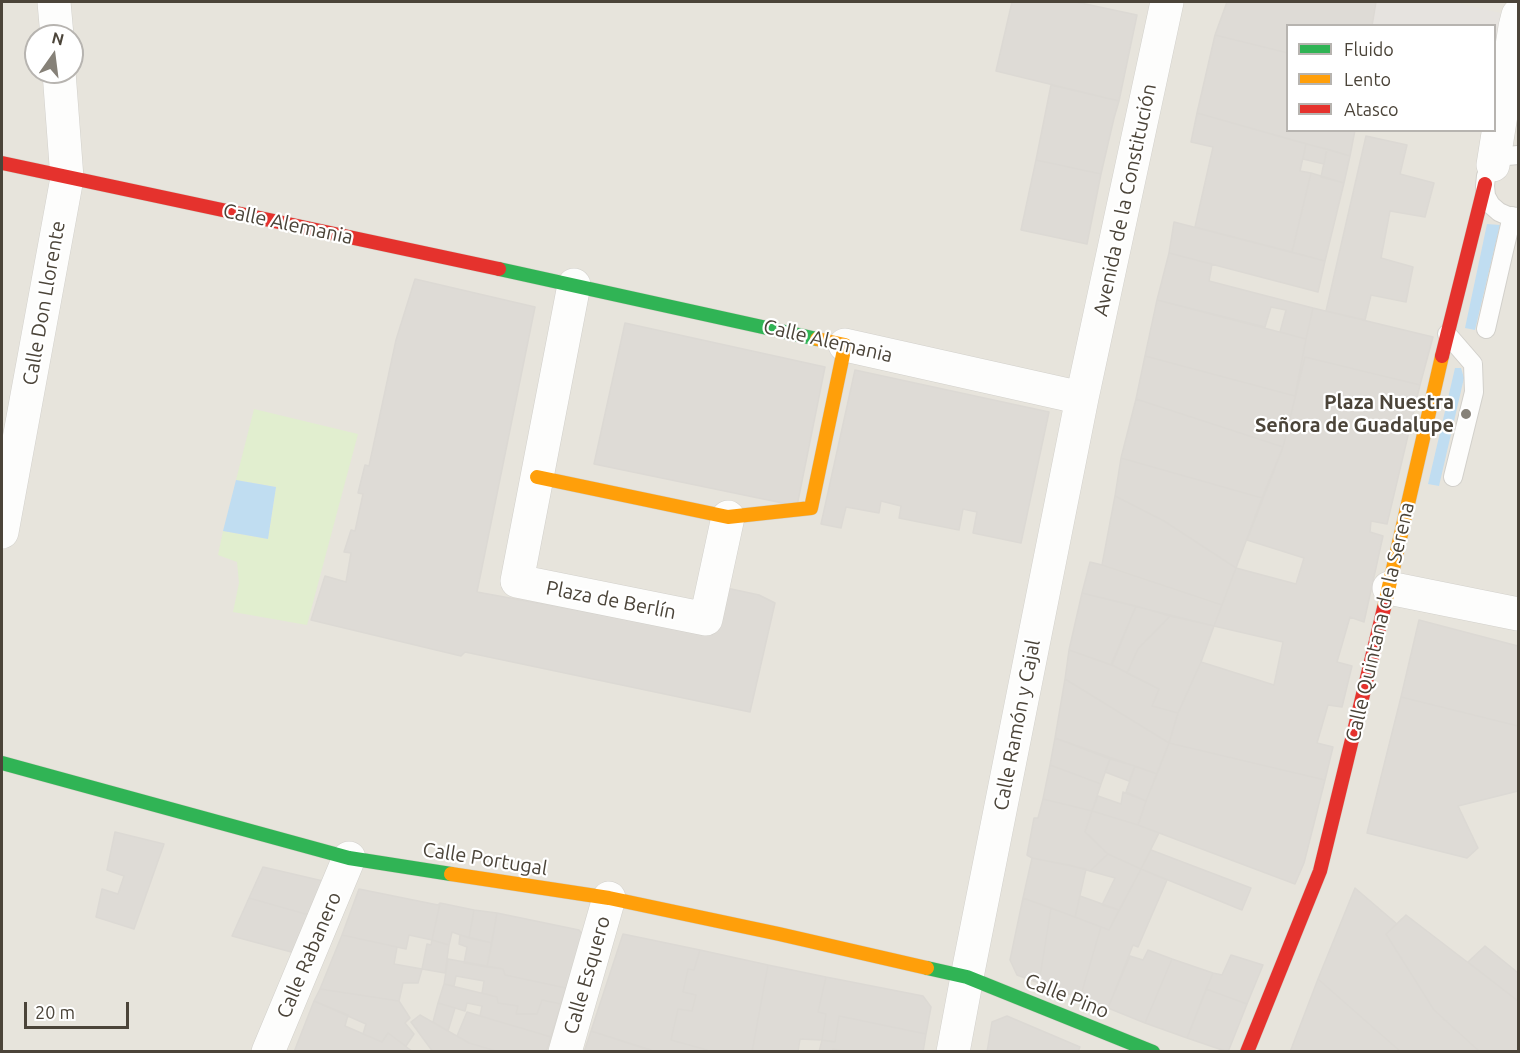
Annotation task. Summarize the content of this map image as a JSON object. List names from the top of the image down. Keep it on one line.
{"streets":{"street":["Avenida de la Constitución","Calle Alemania","Calle Don Llorente","Plaza de Berlín","Calle Quintana de la Serena","Calle Ramón y Cajal","Calle Portugal","Calle Rabanero","Calle Esquero","Calle Pino"]},"crossings":[["Avenida de la Constitución","Calle Alemania"],["Avenida de la Constitución","Calle Ramón y Cajal"],["Calle Alemania","Calle Don Llorente"],["Calle Alemania","Calle Ramón y Cajal"],["Calle Ramón y Cajal","Calle Portugal"],["Calle Ramón y Cajal","Calle Pino"],["Calle Portugal","Calle Rabanero"],["Calle Portugal","Calle Esquero"],["Calle Portugal","Calle Pino"]],"places":["Plaza Nuestra Señora de Guadalupe"],"legend":["Fluido","Lento","Atasco"],"scale_bar":"20 m","north":"top"}
